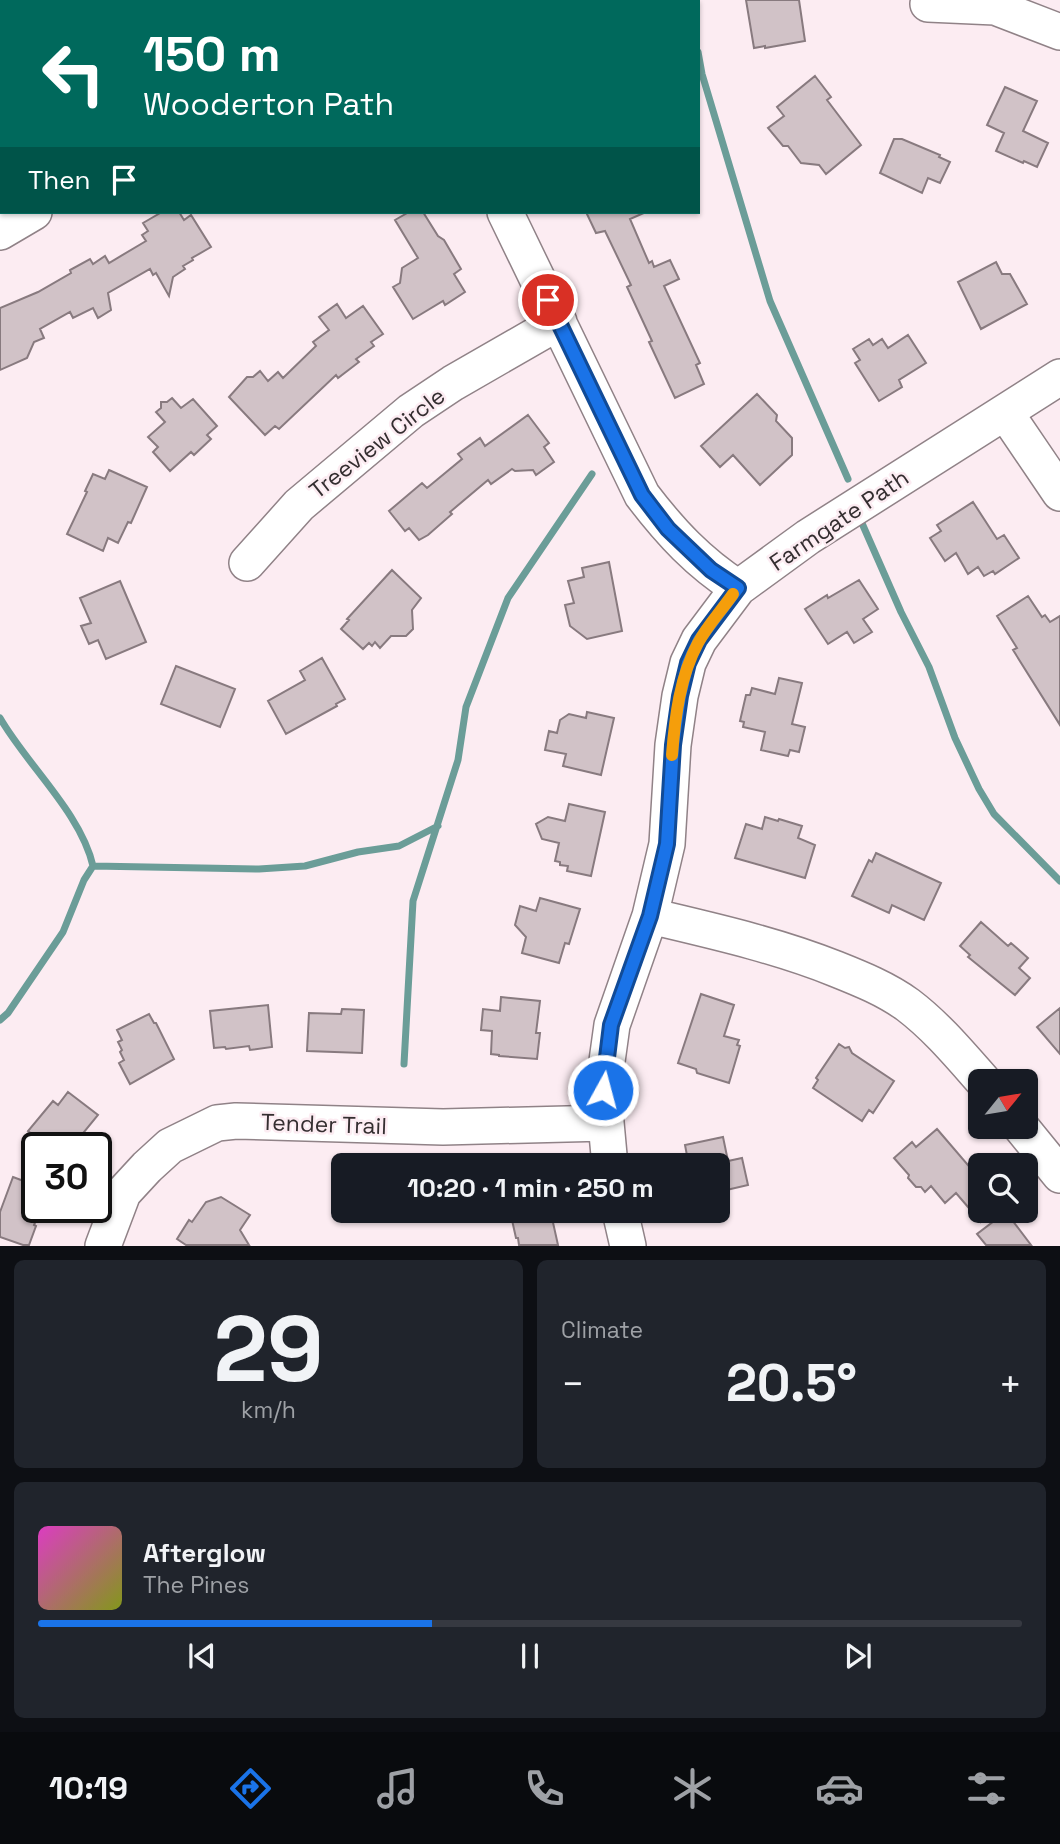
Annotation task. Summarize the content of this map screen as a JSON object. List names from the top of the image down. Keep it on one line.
{"streets":{"street":["Treeview Circle","Farmgate Path","Tender Trail"]},"crossings":[["Farmgate Path","Tender Trail"]],"north":"top right","page":{"turn":["150 m","Wooderton Path"],"then":"Then","limit":"30","trip":"10:20 · 1 min · 250 m","tile":[["29","km/h"],"Climate"],"heat":["−","20.5°","+"],"song":["Afterglow","The Pines"],"tabs":"10:19"}}
